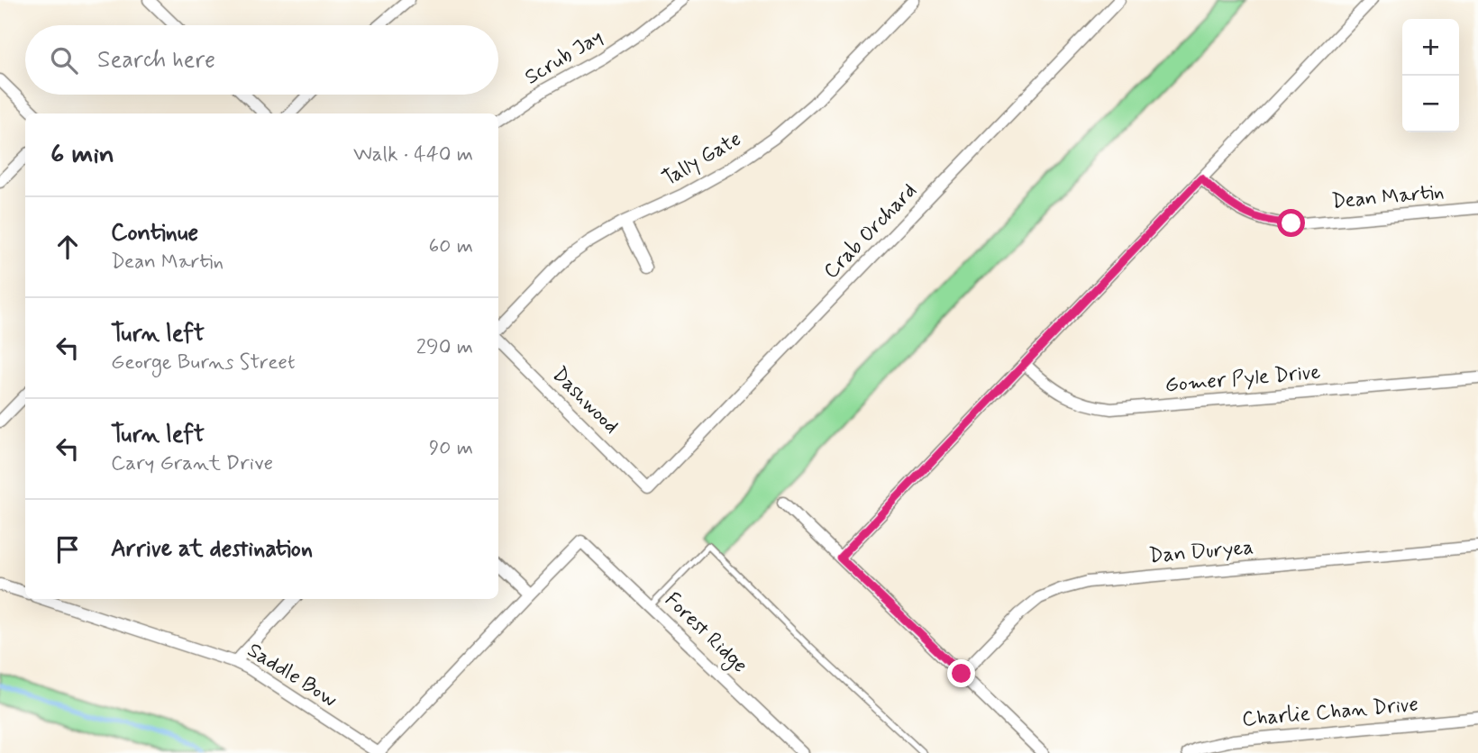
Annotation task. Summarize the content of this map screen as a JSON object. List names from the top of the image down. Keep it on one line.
{"streets":{"street":["Scrub Jay","Tally Gate","Dean Martin","Crab Orchard","Gomer Pyle Drive","Dashwood","Dan Duryea","Forest Ridge","Saddle Bow","Charlie Chan Drive"]},"crossings":[["Crab Orchard","Dashwood"]],"page":{"map_buttons":["+","−"],"search":"Search here","heading":["6 min","Walk · 440 m"],"list":[["Continue","Dean Martin","60 m"],["Turn left","George Burns Street","290 m"],["Turn left","Cary Grant Drive","90 m"],"Arrive at destination"]}}
